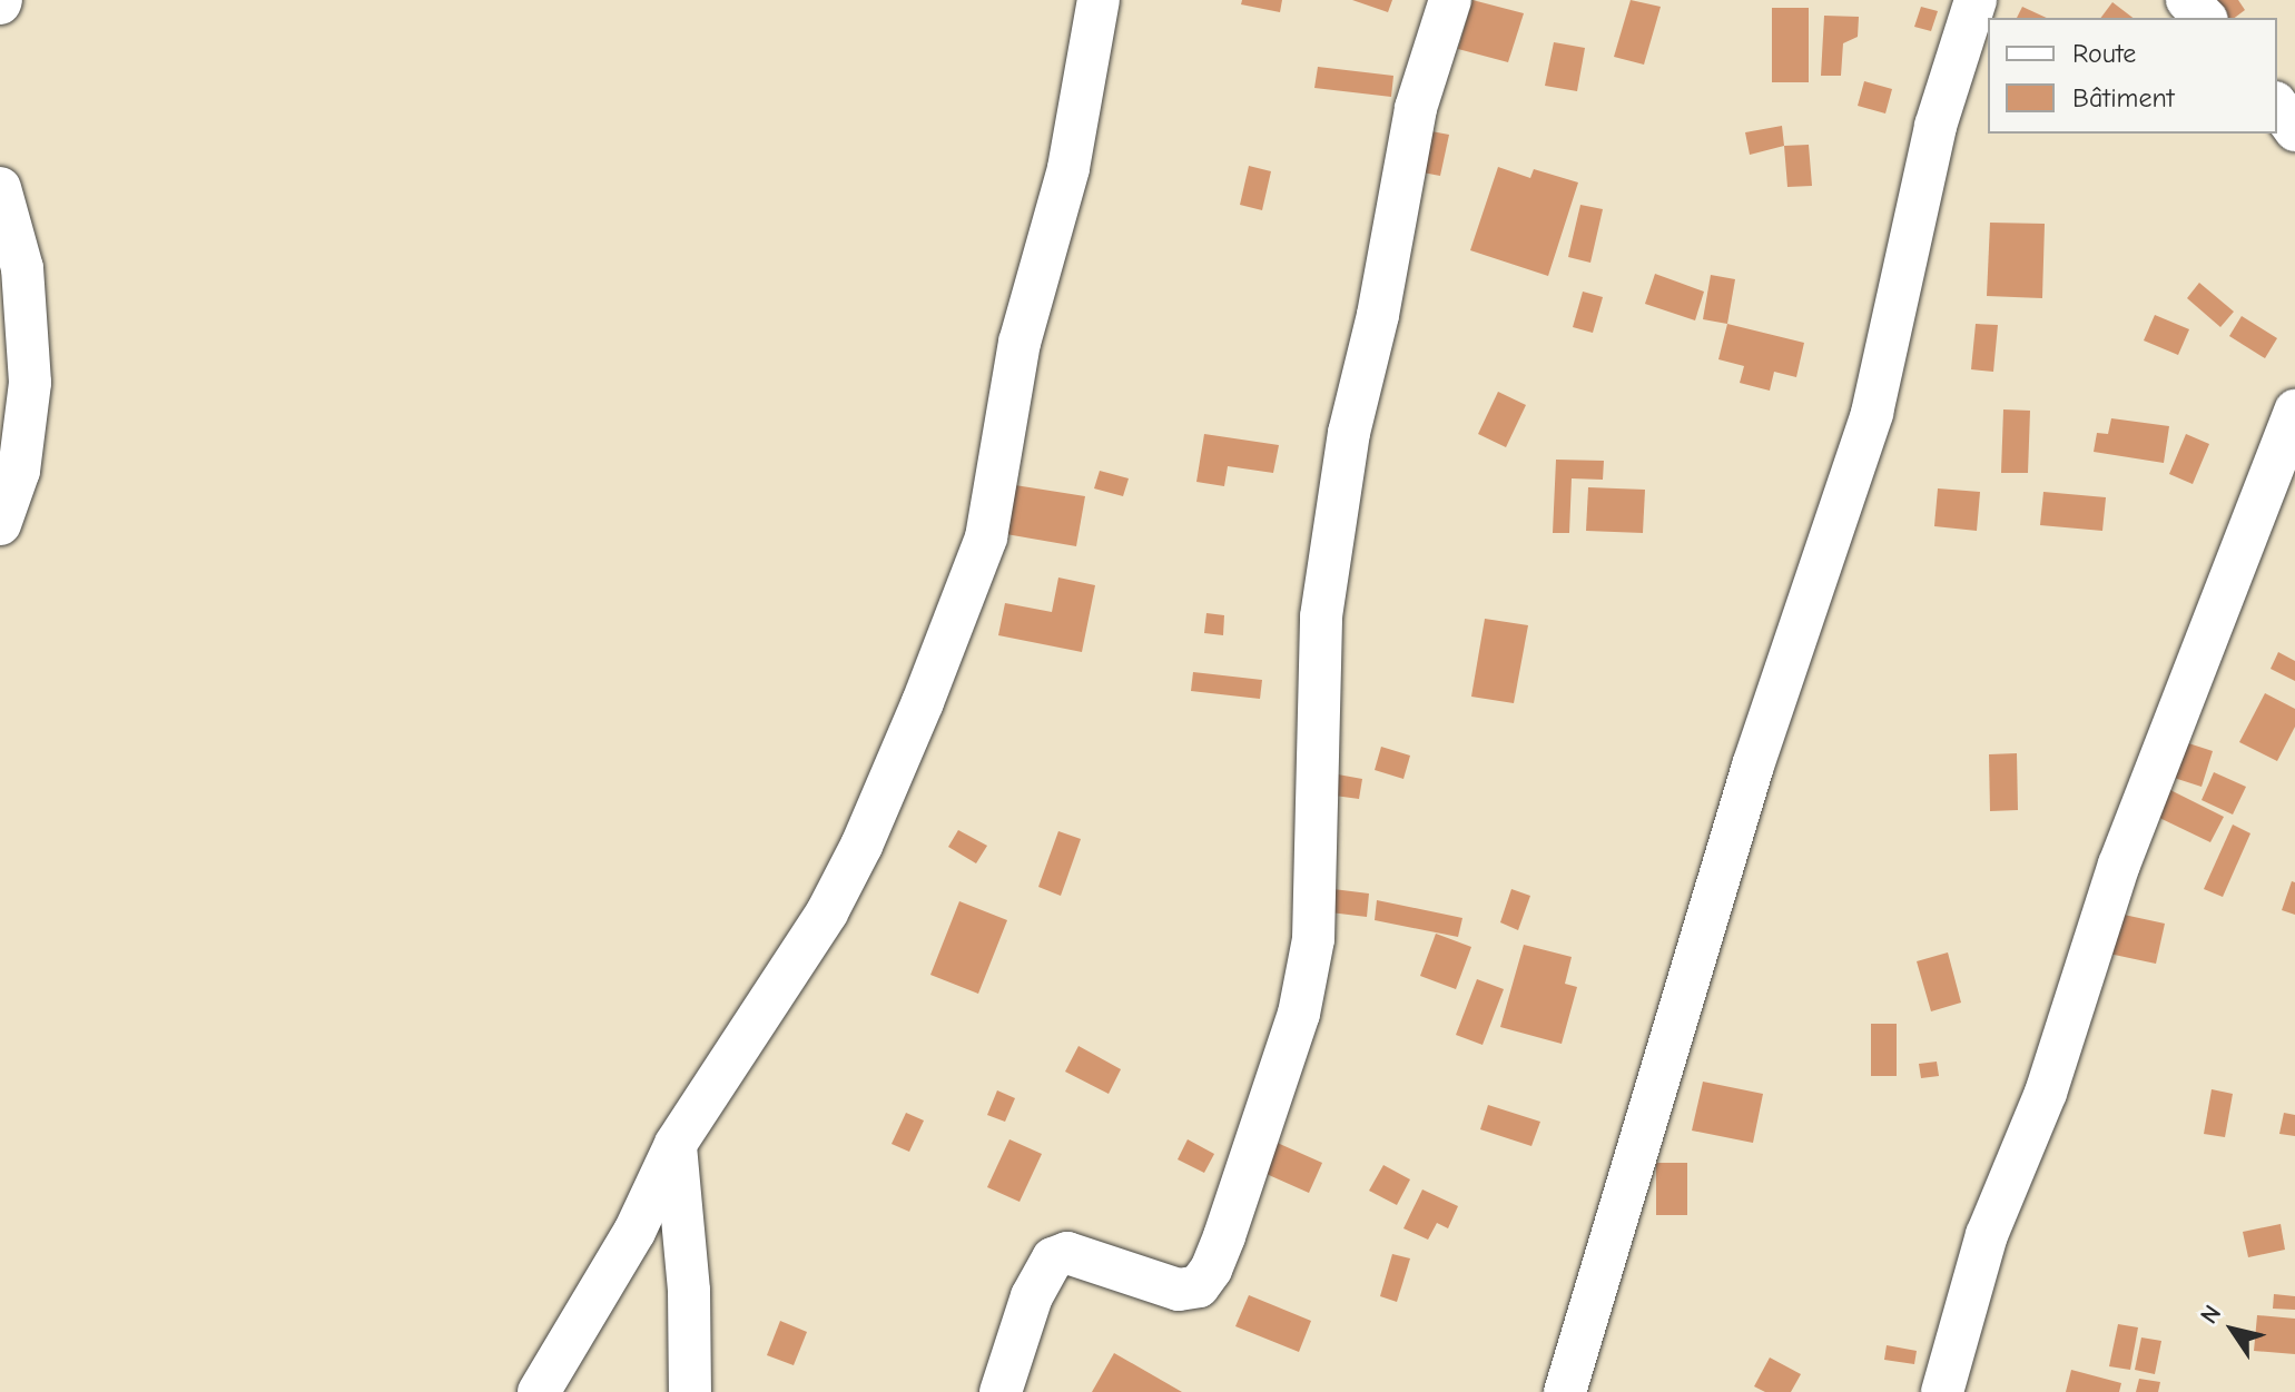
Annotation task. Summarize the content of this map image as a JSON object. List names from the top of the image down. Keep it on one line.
{"legend":["Route","Bâtiment"],"north":"top left"}
